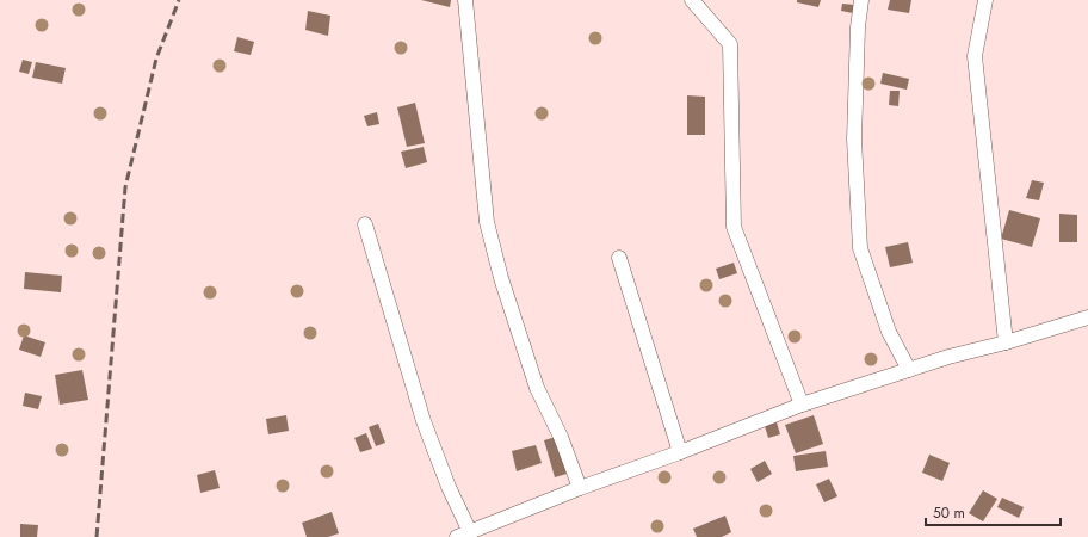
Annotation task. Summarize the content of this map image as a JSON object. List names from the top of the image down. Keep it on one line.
{"scale_bar":"50 m"}
